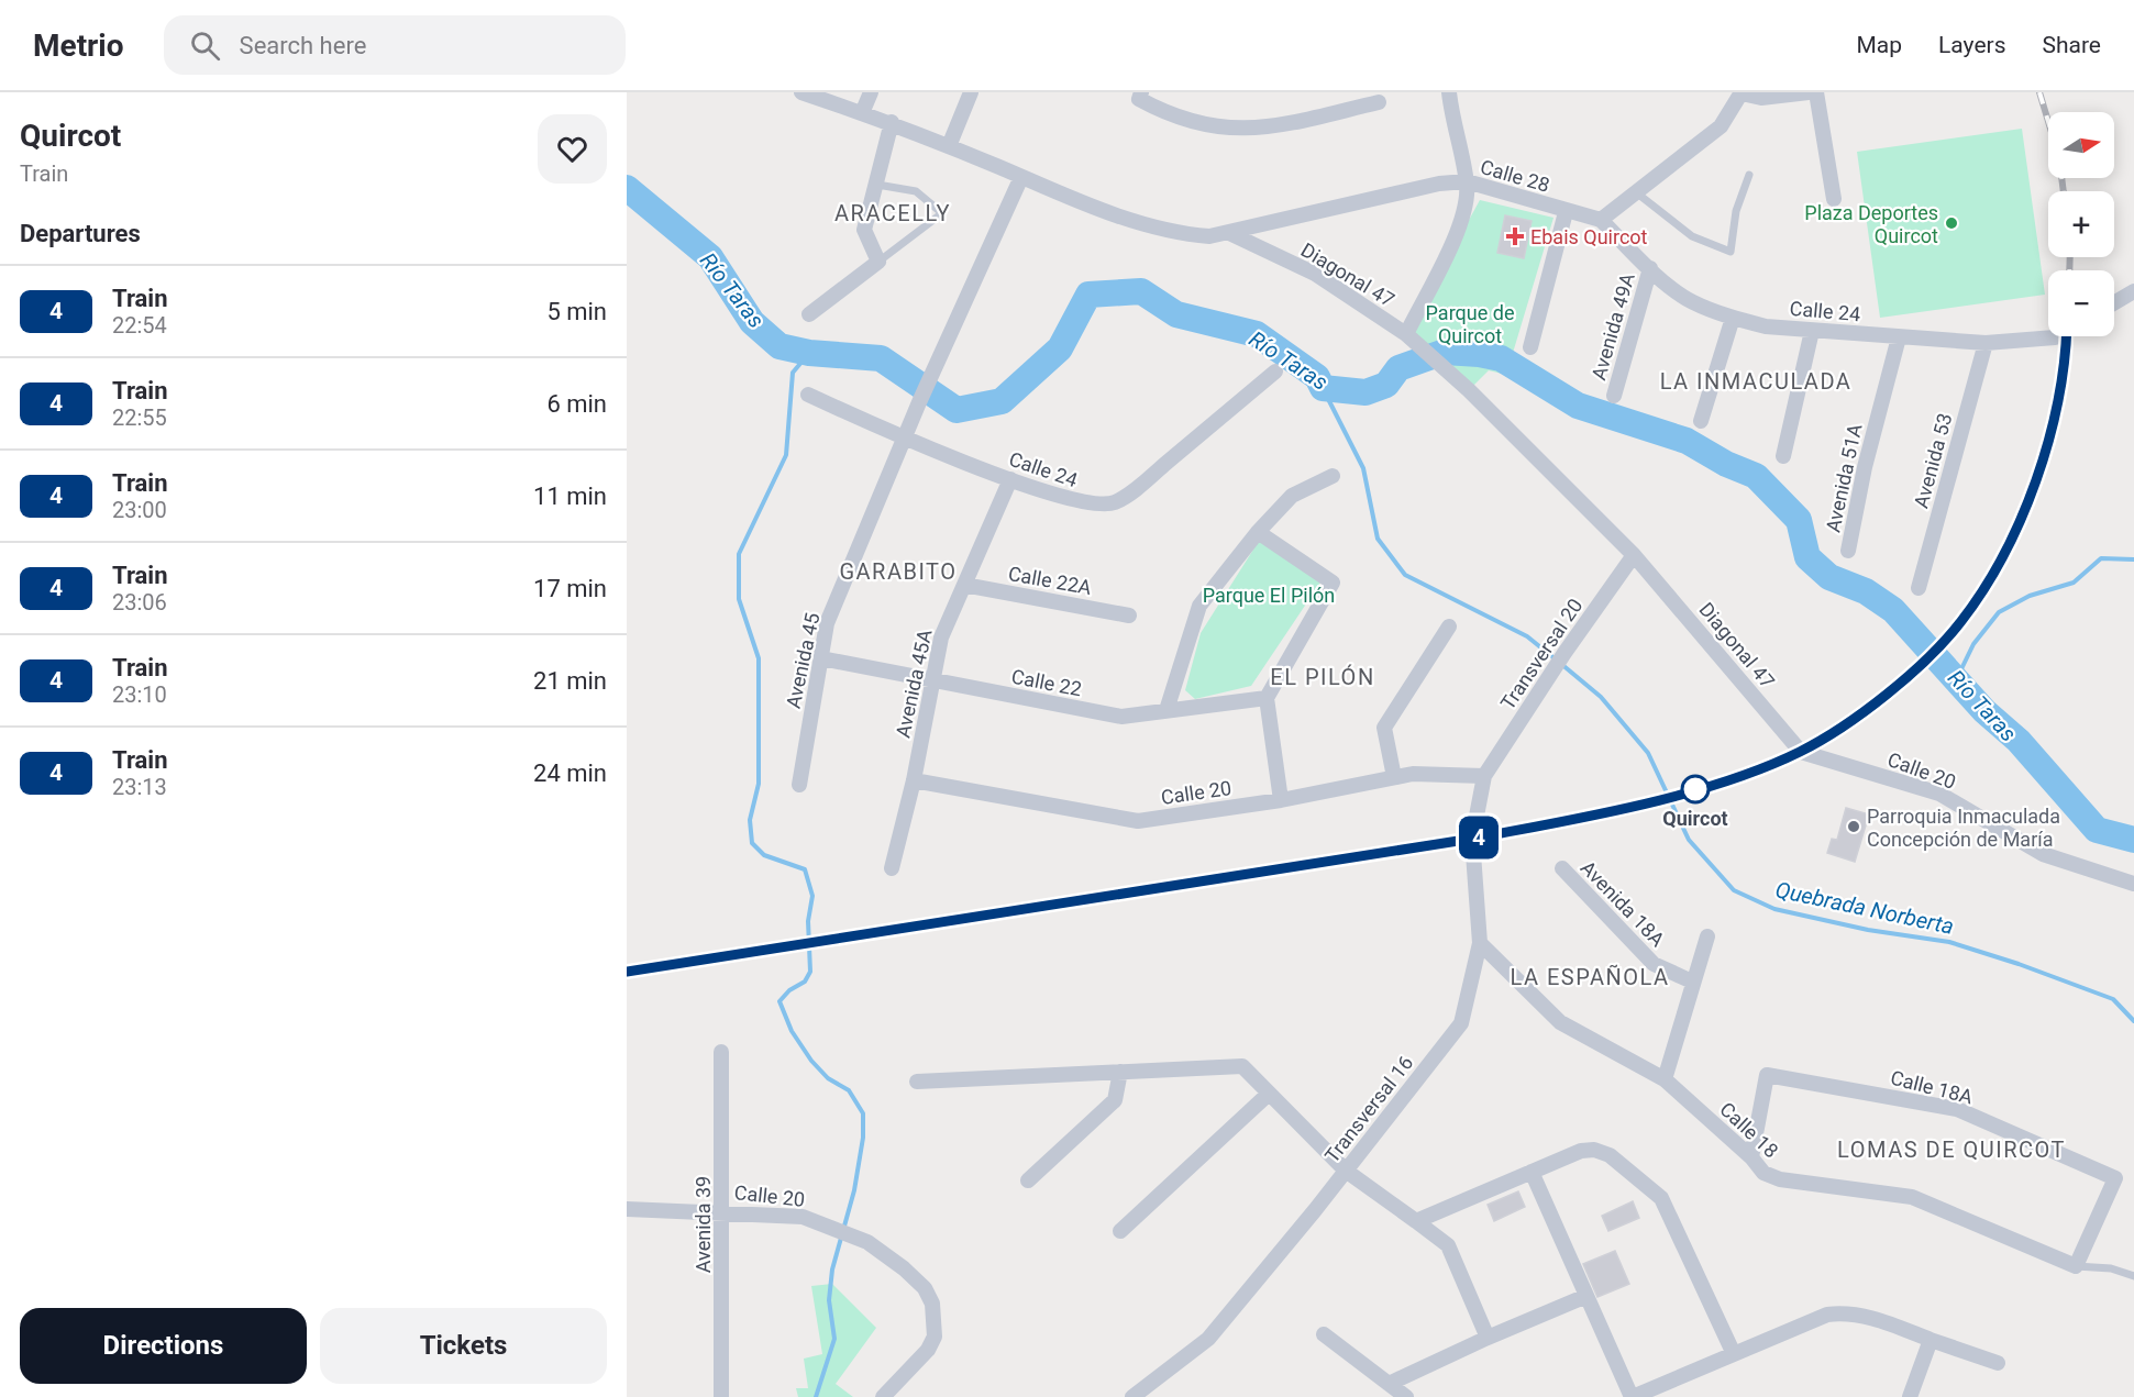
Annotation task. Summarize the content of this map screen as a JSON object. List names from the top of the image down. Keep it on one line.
{"streets":{"street":["Calle 28","Diagonal 47","Calle 24","Avenida 49A","Avenida 53","Avenida 51A","Calle 22A","Transversal 20","Avenida 45","Calle 22","Avenida 45A","Calle 20","Avenida 18A","Calle 18A","Transversal 16","Calle 18","Avenida 39"]},"crossings":[["Calle 28","Diagonal 47"],["Calle 28","Calle 24"],["Diagonal 47","Transversal 20"],["Diagonal 47","Avenida 45"],["Diagonal 47","Calle 20"],["Calle 24","Avenida 49A"],["Calle 24","Avenida 53"],["Calle 24","Avenida 51A"],["Calle 24","Avenida 45"],["Calle 24","Avenida 45A"],["Calle 22A","Avenida 45A"],["Transversal 20","Calle 20"],["Transversal 20","Transversal 16"],["Avenida 45","Calle 22"],["Calle 22","Avenida 45A"],["Avenida 45A","Calle 20"],["Calle 20","Transversal 16"],["Calle 20","Avenida 39"],["Calle 18A","Calle 18"],["Transversal 16","Calle 18"]],"districts":["ARACELLY","LA INMACULADA","GARABITO","EL PILÓN","LA ESPAÑOLA","LOMAS DE QUIRCOT"],"water":["Río Taras","Quebrada Norberta"],"parks":["Parque de Quircot","Parque El Pilón"],"places":{"other":["Plaza Deportes Quircot","Quircot","Parroquia Inmaculada Concepción de María"],"health":["Ebais Quircot"]},"north":"right","page":{"header":"Metrio","search":"Search here","nav":["Map","Layers","Share"],"heading":[["Quircot","Train"],"Departures"],"on_map":"4","map_buttons":["+","−"],"list":[{"mark":"4","name":"Train","note":"22:54","value":"5 min"},{"mark":"4","name":"Train","note":"22:55","value":"6 min"},{"mark":"4","name":"Train","note":"23:00","value":"11 min"},{"mark":"4","name":"Train","note":"23:06","value":"17 min"},{"mark":"4","name":"Train","note":"23:10","value":"21 min"},{"mark":"4","name":"Train","note":"23:13","value":"24 min"}],"buttons":["Directions","Tickets"]}}
